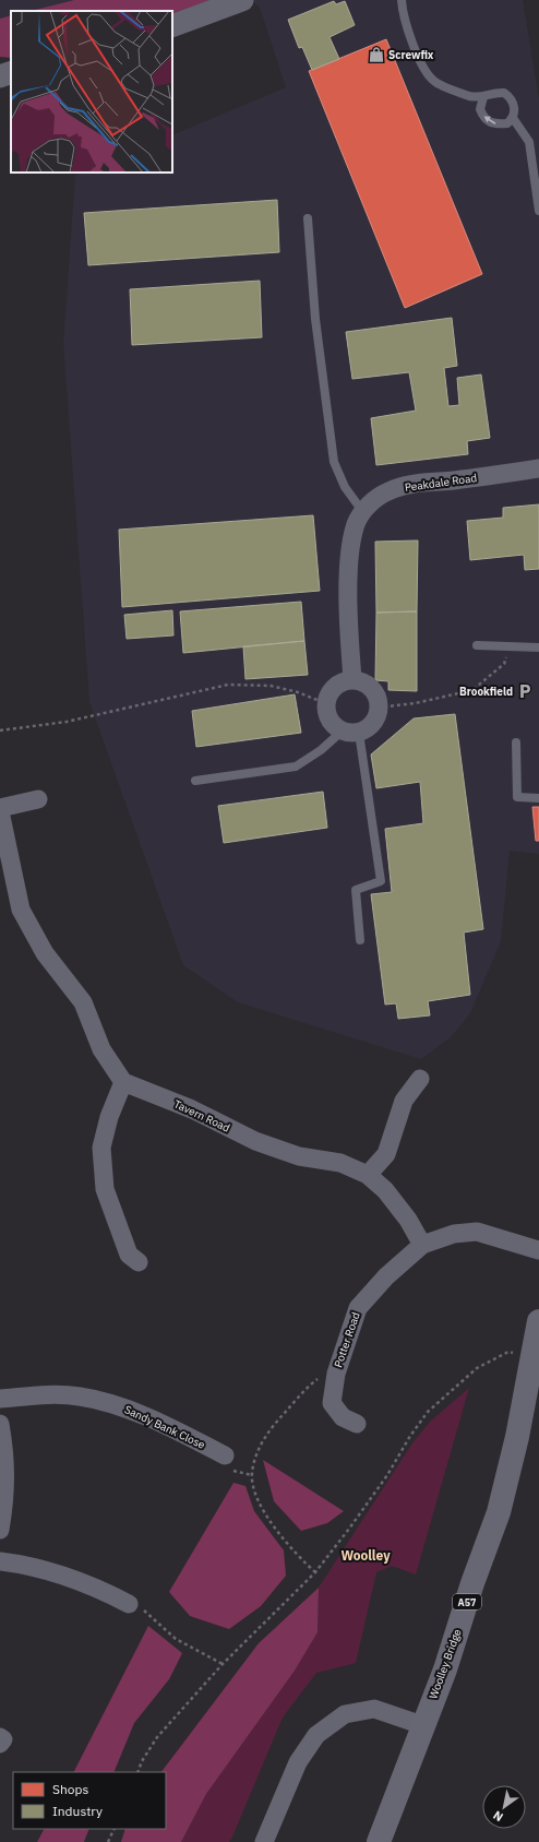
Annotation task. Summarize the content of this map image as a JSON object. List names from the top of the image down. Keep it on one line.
{"streets":{"main road":["A57","Woolley Bridge"],"street":["Peakdale Road","Tavern Road","Potter Road","Sandy Bank Close"]},"crossings":[["Tavern Road","Potter Road"],["A57","Woolley Bridge"]],"districts":["Woolley"],"places":{"shop":["Screwfix"],"parking":["Brookfield"]},"legend":["Shops","Industry"],"north":"bottom left"}
